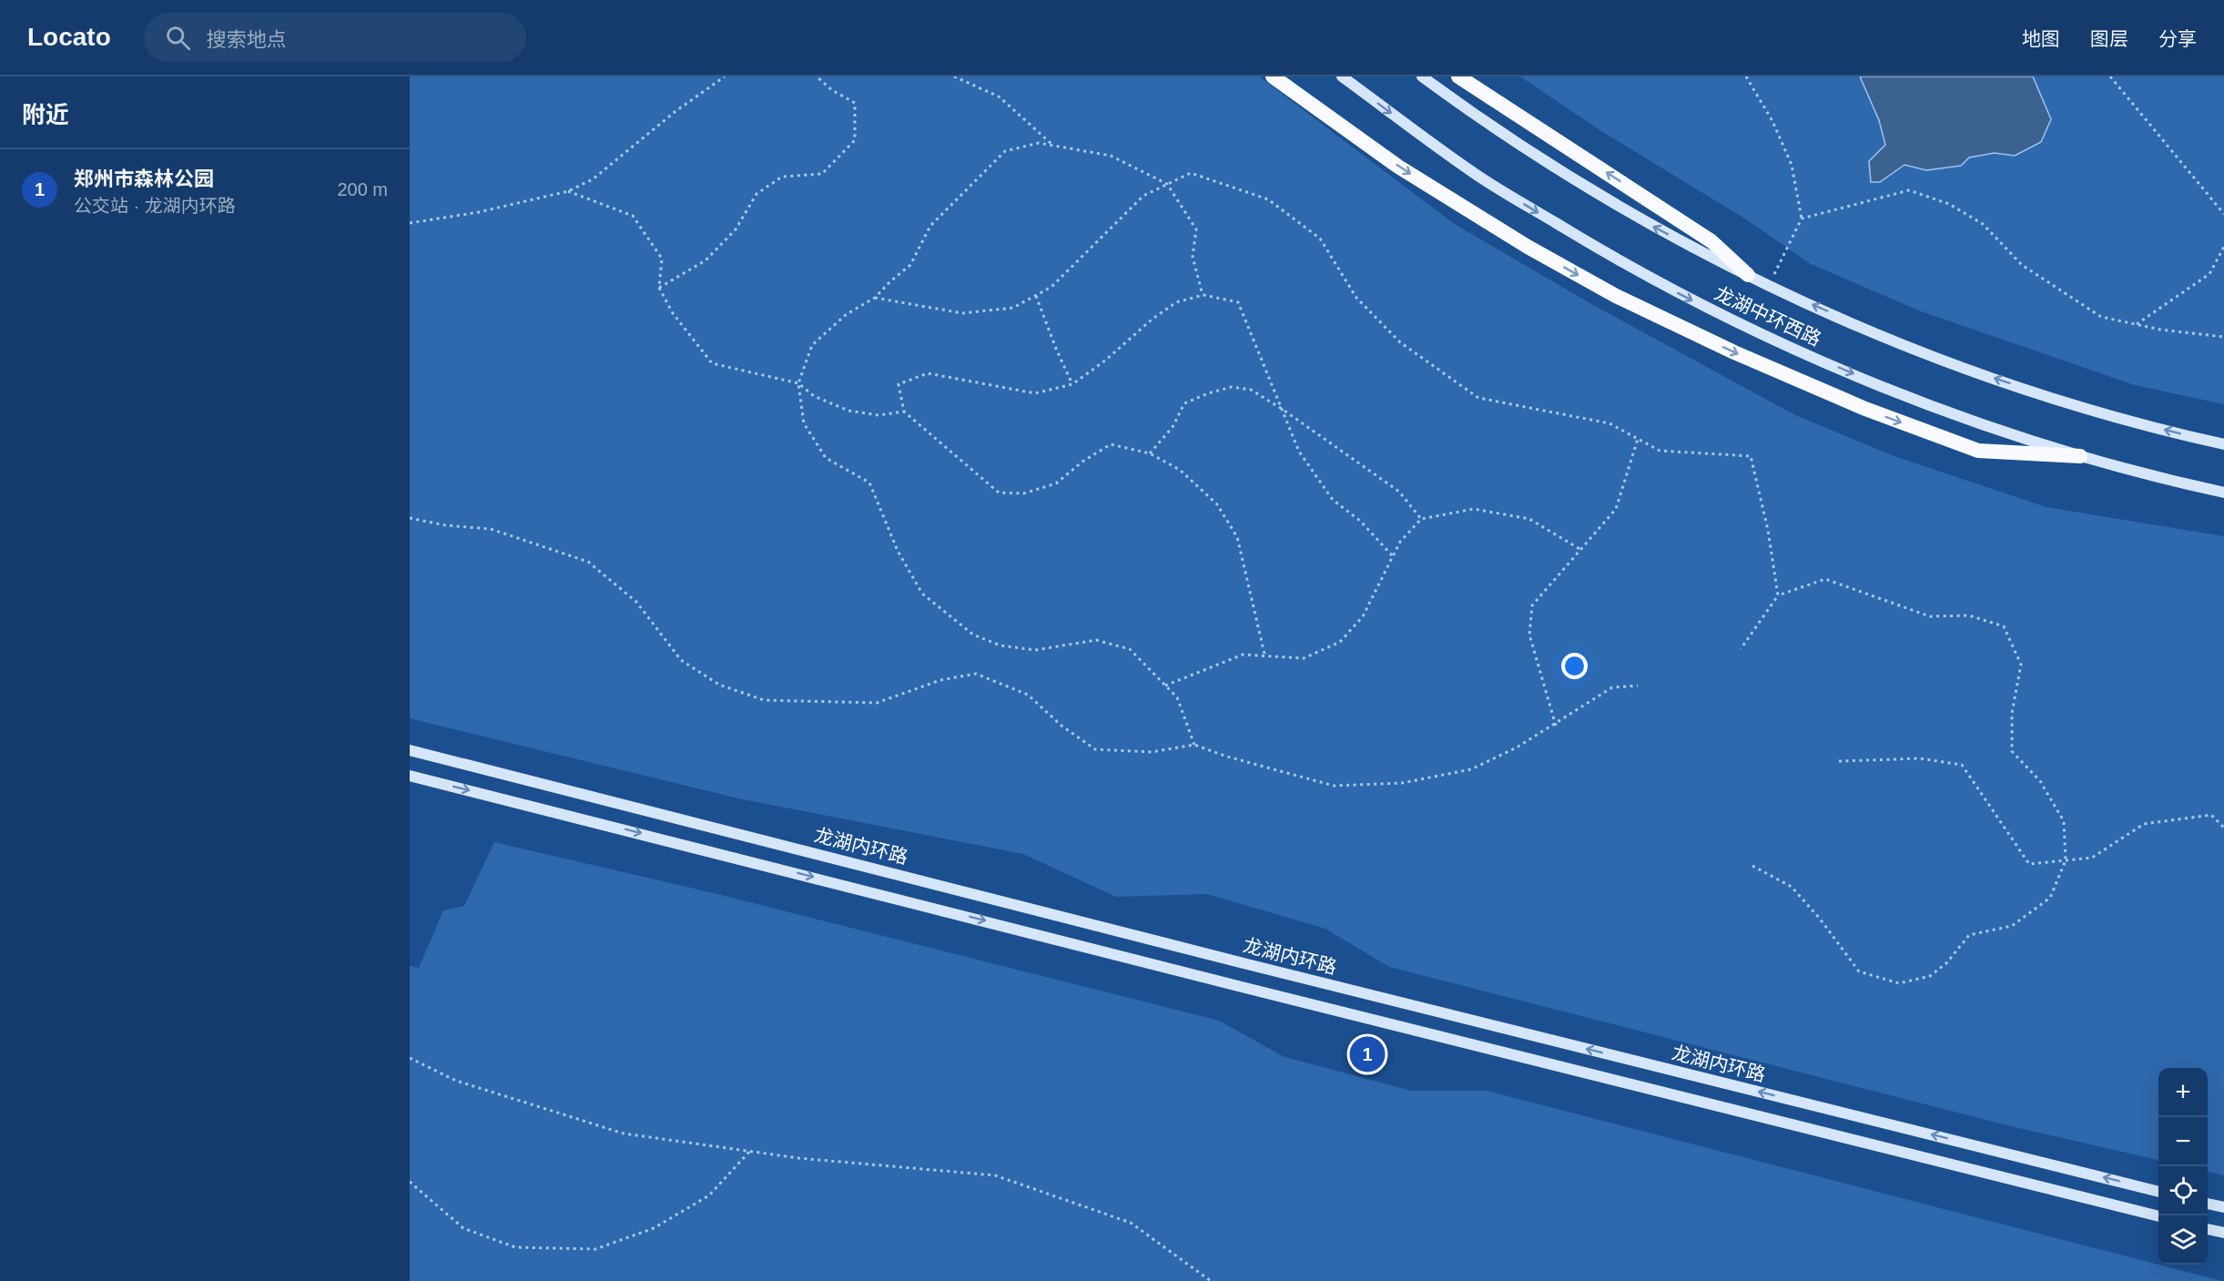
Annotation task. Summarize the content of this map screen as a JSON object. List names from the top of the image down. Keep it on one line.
{"streets":{"main road":["龙湖中环西路","龙湖内环路"]},"page":{"header":"Locato","search":"搜索地点","nav":["地图","图层","分享"],"heading":"附近","list":[{"mark":"1","name":"郑州市森林公园","note":"公交站 · 龙湖内环路","value":"200 m"}],"pins":"1","map_buttons":["+","−"]}}
